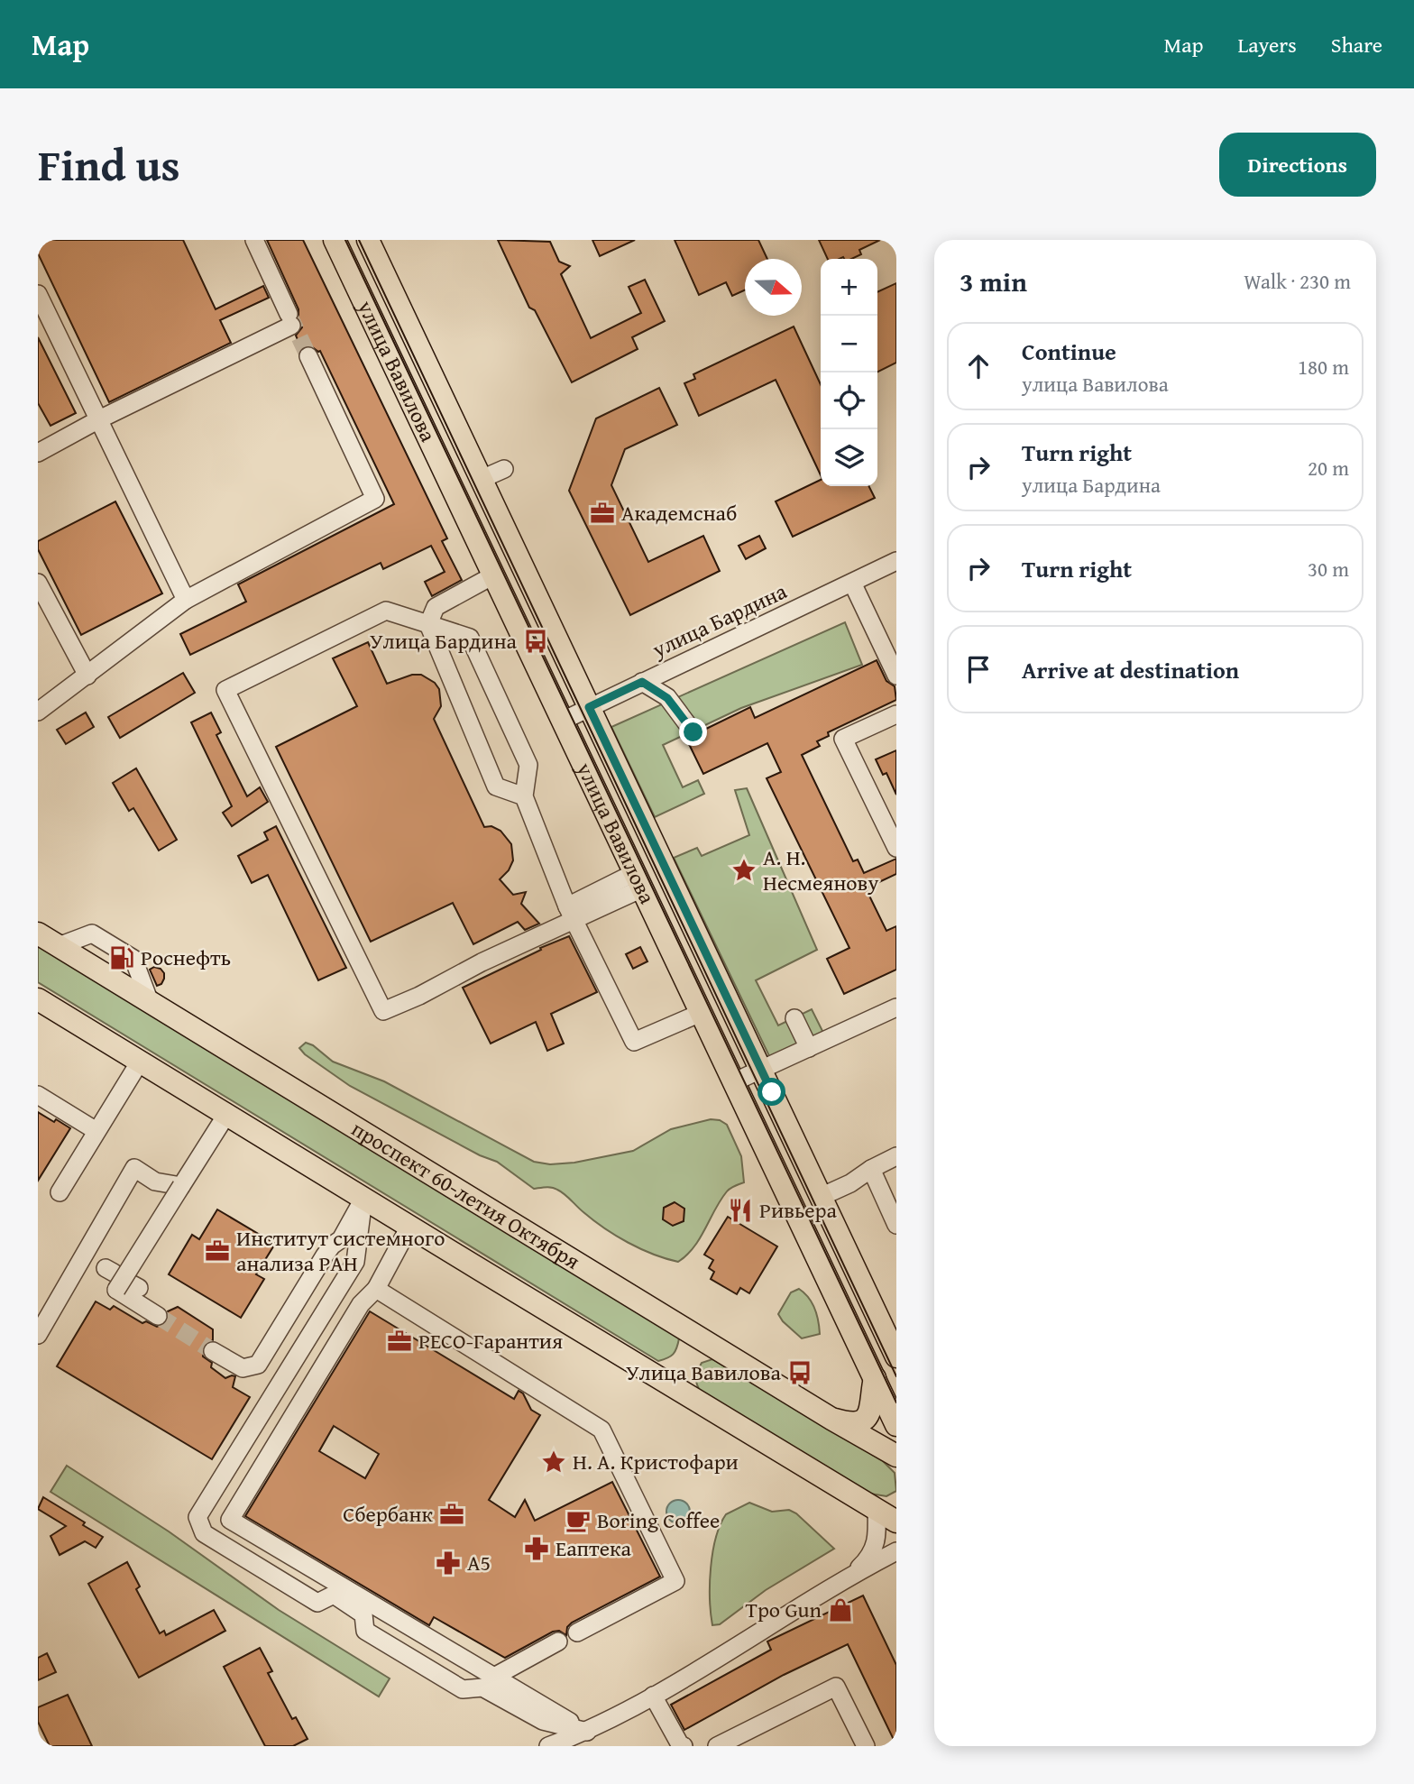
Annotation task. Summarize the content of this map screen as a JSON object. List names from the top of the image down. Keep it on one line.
{"streets":{"main road":["улица Вавилова","проспект 60-летия Октября"],"street":["улица Бардина"]},"crossings":[["улица Вавилова","улица Бардина"]],"places":{"office":["Академснаб","Институт системного анализа РАН","РЕСО-Гарантия","Сбербанк"],"bus stop":["Улица Бардина","Улица Вавилова"],"place":["А. Н. Несмеянову","Н. А. Кристофари"],"fuel station":["Роснефть"],"restaurant":["Ривьера"],"cafe":["Boring Coffee"],"pharmacy":["Еаптека","А5"],"shop":["Tpo Gun"]},"north":"right","page":{"header":"Map","nav":["Map","Layers","Share"],"title":"Find us","buttons":"Directions","heading":["3 min","Walk · 230 m"],"map_buttons":["+","−"],"list":[["Continue","улица Вавилова","180 m"],["Turn right","улица Бардина","20 m"],["Turn right","30 m"],"Arrive at destination"]}}
